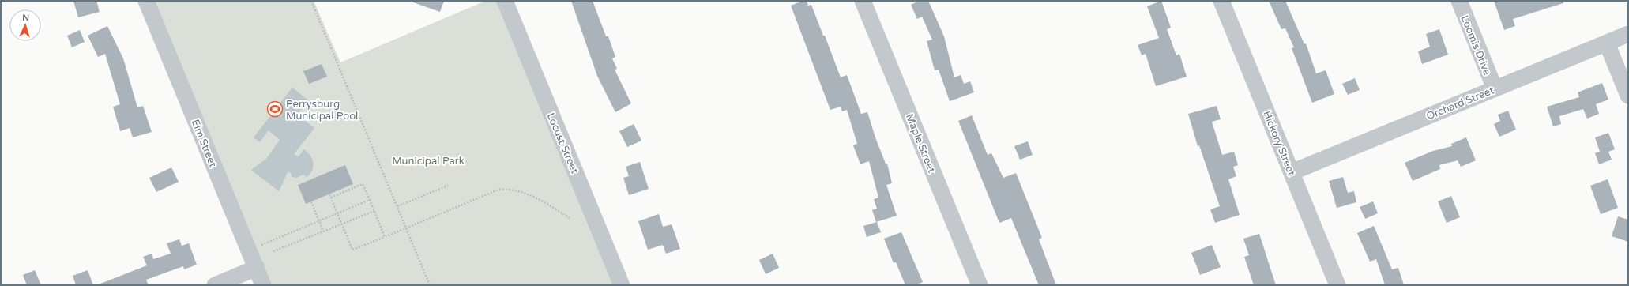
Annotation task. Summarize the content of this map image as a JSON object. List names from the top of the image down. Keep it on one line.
{"streets":{"street":["Loomis Drive","Orchard Street","Elm Street","Locust Street","Maple Street","Hickory Street"]},"crossings":[["Loomis Drive","Orchard Street"],["Orchard Street","Hickory Street"]],"parks":["Municipal Park"],"places":{"sports":["Perrysburg Municipal Pool"]},"north":"top"}
